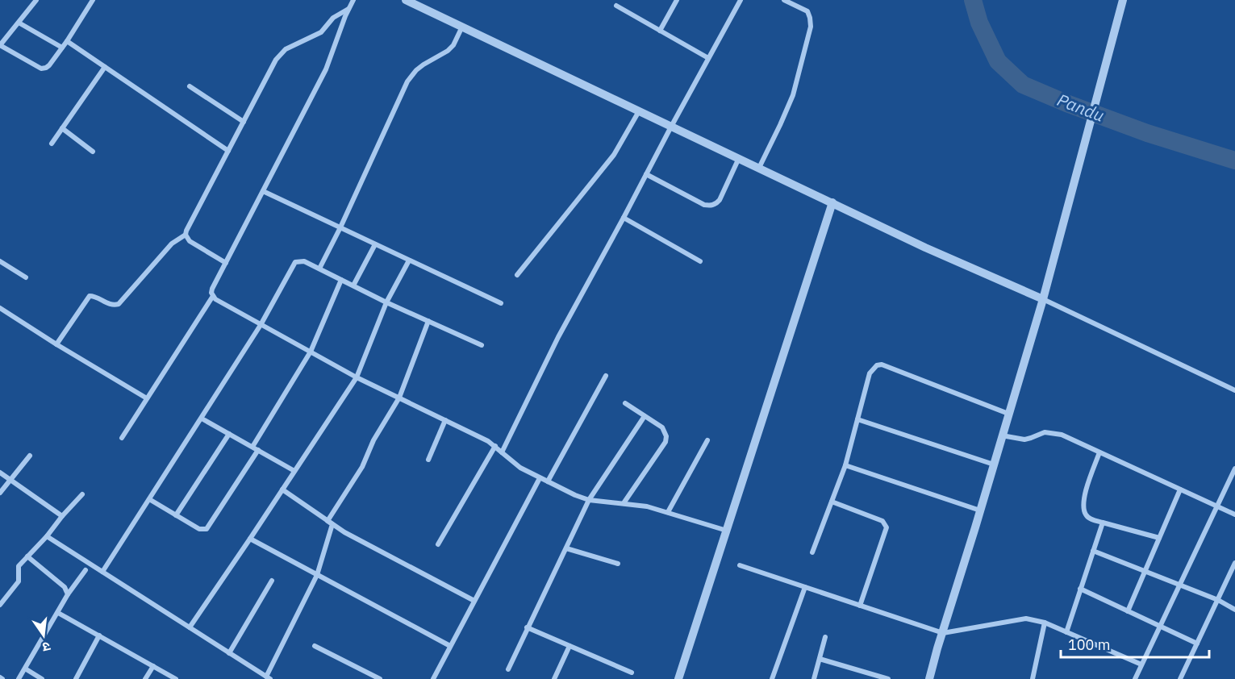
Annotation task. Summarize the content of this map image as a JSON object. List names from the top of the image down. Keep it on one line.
{"water":["Pandu"],"scale_bar":"100 m","north":"bottom"}
